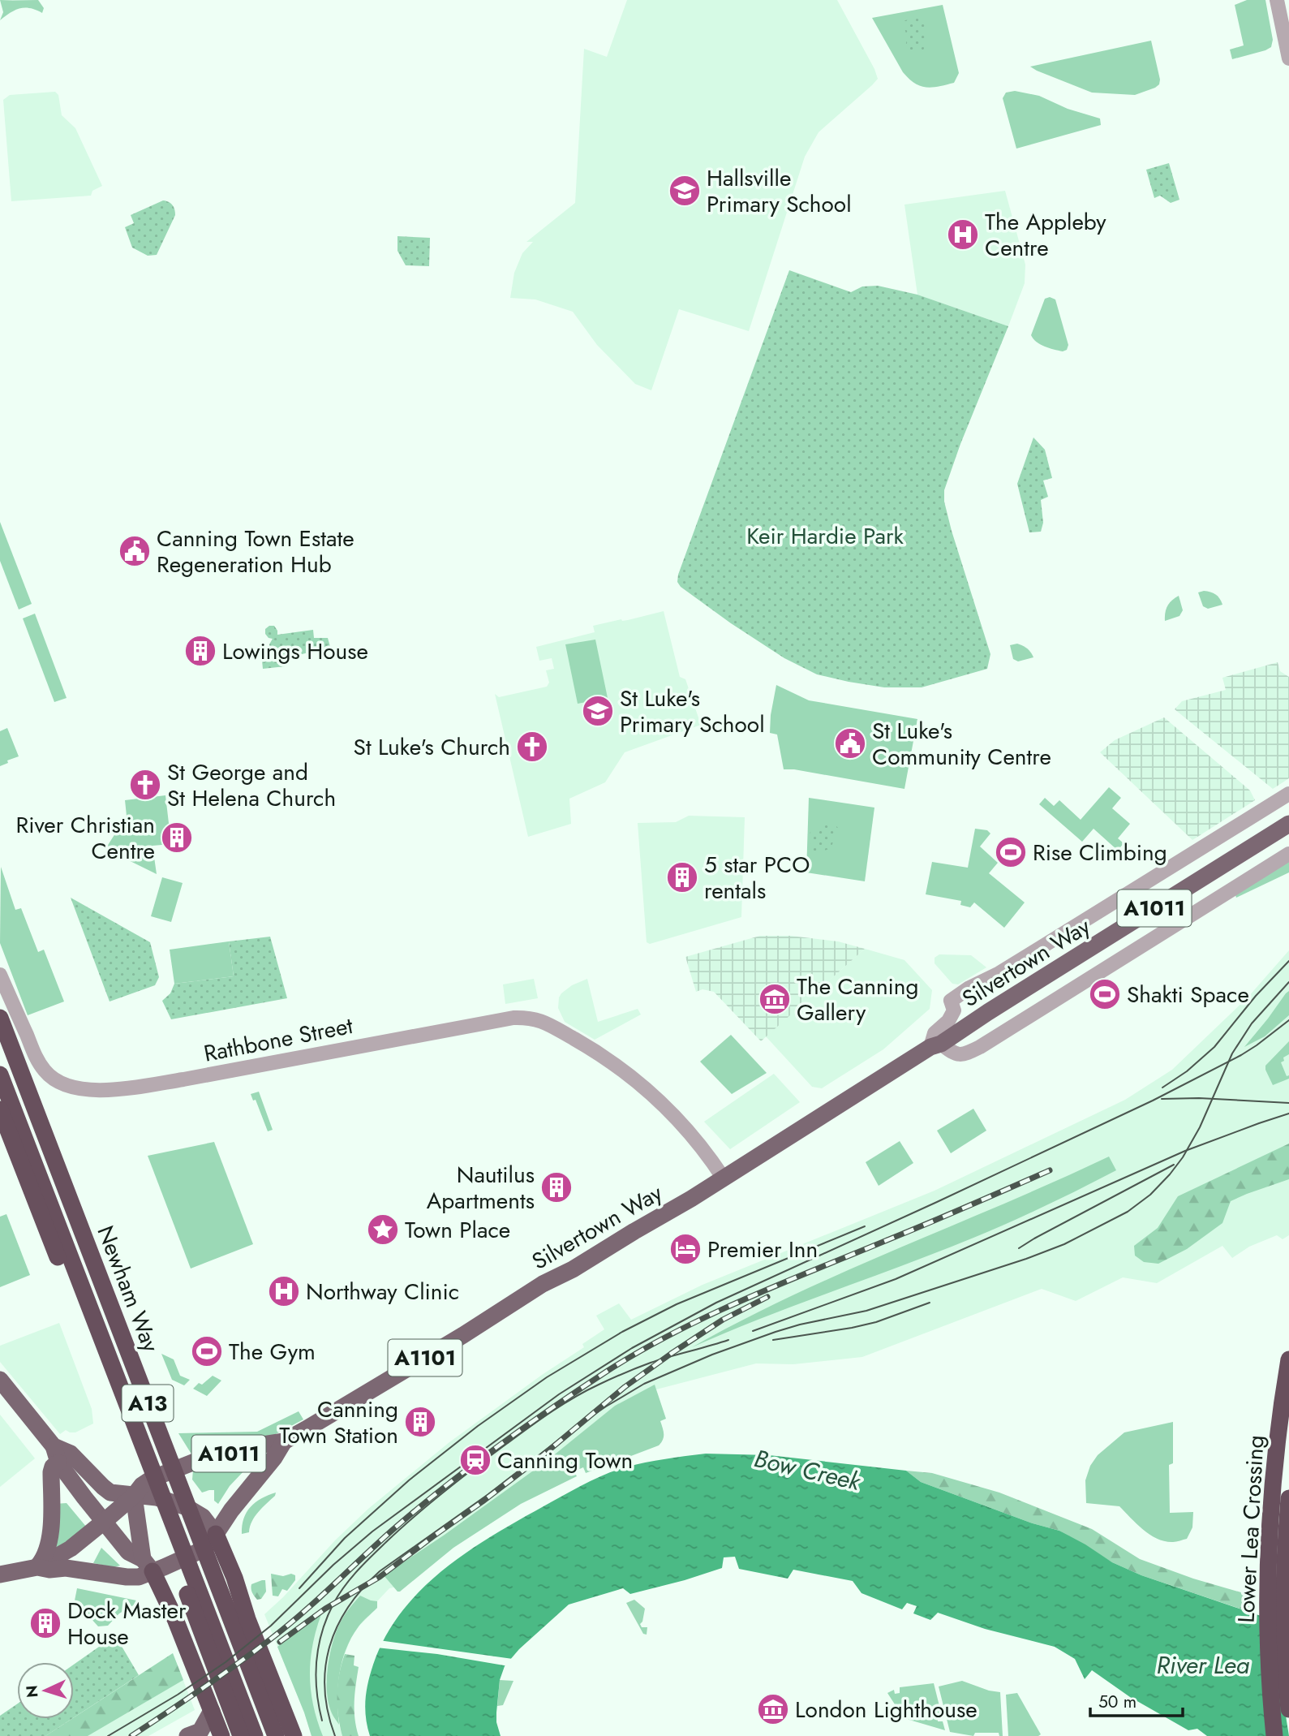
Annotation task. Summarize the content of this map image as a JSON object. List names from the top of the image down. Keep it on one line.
{"streets":{"highway":["Newham Way","A13","Lower Lea Crossing"],"main road":["A1011","Silvertown Way","A1101"],"street":["Rathbone Street"]},"crossings":[["A1011","Silvertown Way"],["Silvertown Way","Rathbone Street"]],"water":["Bow Creek","River Lea"],"parks":["Keir Hardie Park"],"places":{"school or university":["Hallsville Primary School","St Luke's Primary School"],"hospital":["The Appleby Centre","Northway Clinic"],"public building":["Canning Town Estate Regeneration Hub","St Luke's Community Centre"],"building":["Lowings House","River Christian Centre","5 star PCO rentals","Nautilus Apartments","Canning Town Station","Dock Master House"],"church":["St Luke's Church","St George and St Helena Church"],"sports":["Rise Climbing","Shakti Space","The Gym"],"museum":["The Canning Gallery","London Lighthouse"],"place":["Town Place"],"hotel":["Premier Inn"],"station":["Canning Town"]},"scale_bar":"50 m","north":"left"}
